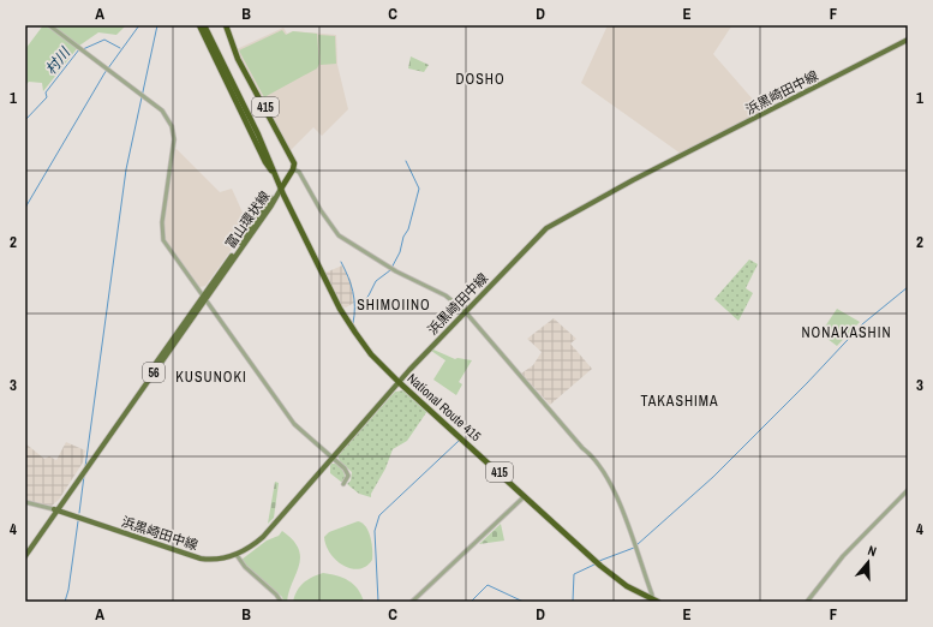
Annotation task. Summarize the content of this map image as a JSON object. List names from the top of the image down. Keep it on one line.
{"streets":{"highway":["415","National Route 415"],"main road":["浜黒崎田中線","富山環状線","56"]},"crossings":[["浜黒崎田中線","富山環状線"],["浜黒崎田中線","National Route 415"],["富山環状線","National Route 415"]],"districts":["DOSHO","SHIMOIINO","NONAKASHIN","KUSUNOKI","TAKASHIMA"],"water":["村川"],"north":"top","grid":{"columns":["A","B","C","D","E","F"],"rows":["1","2","3","4"]}}
